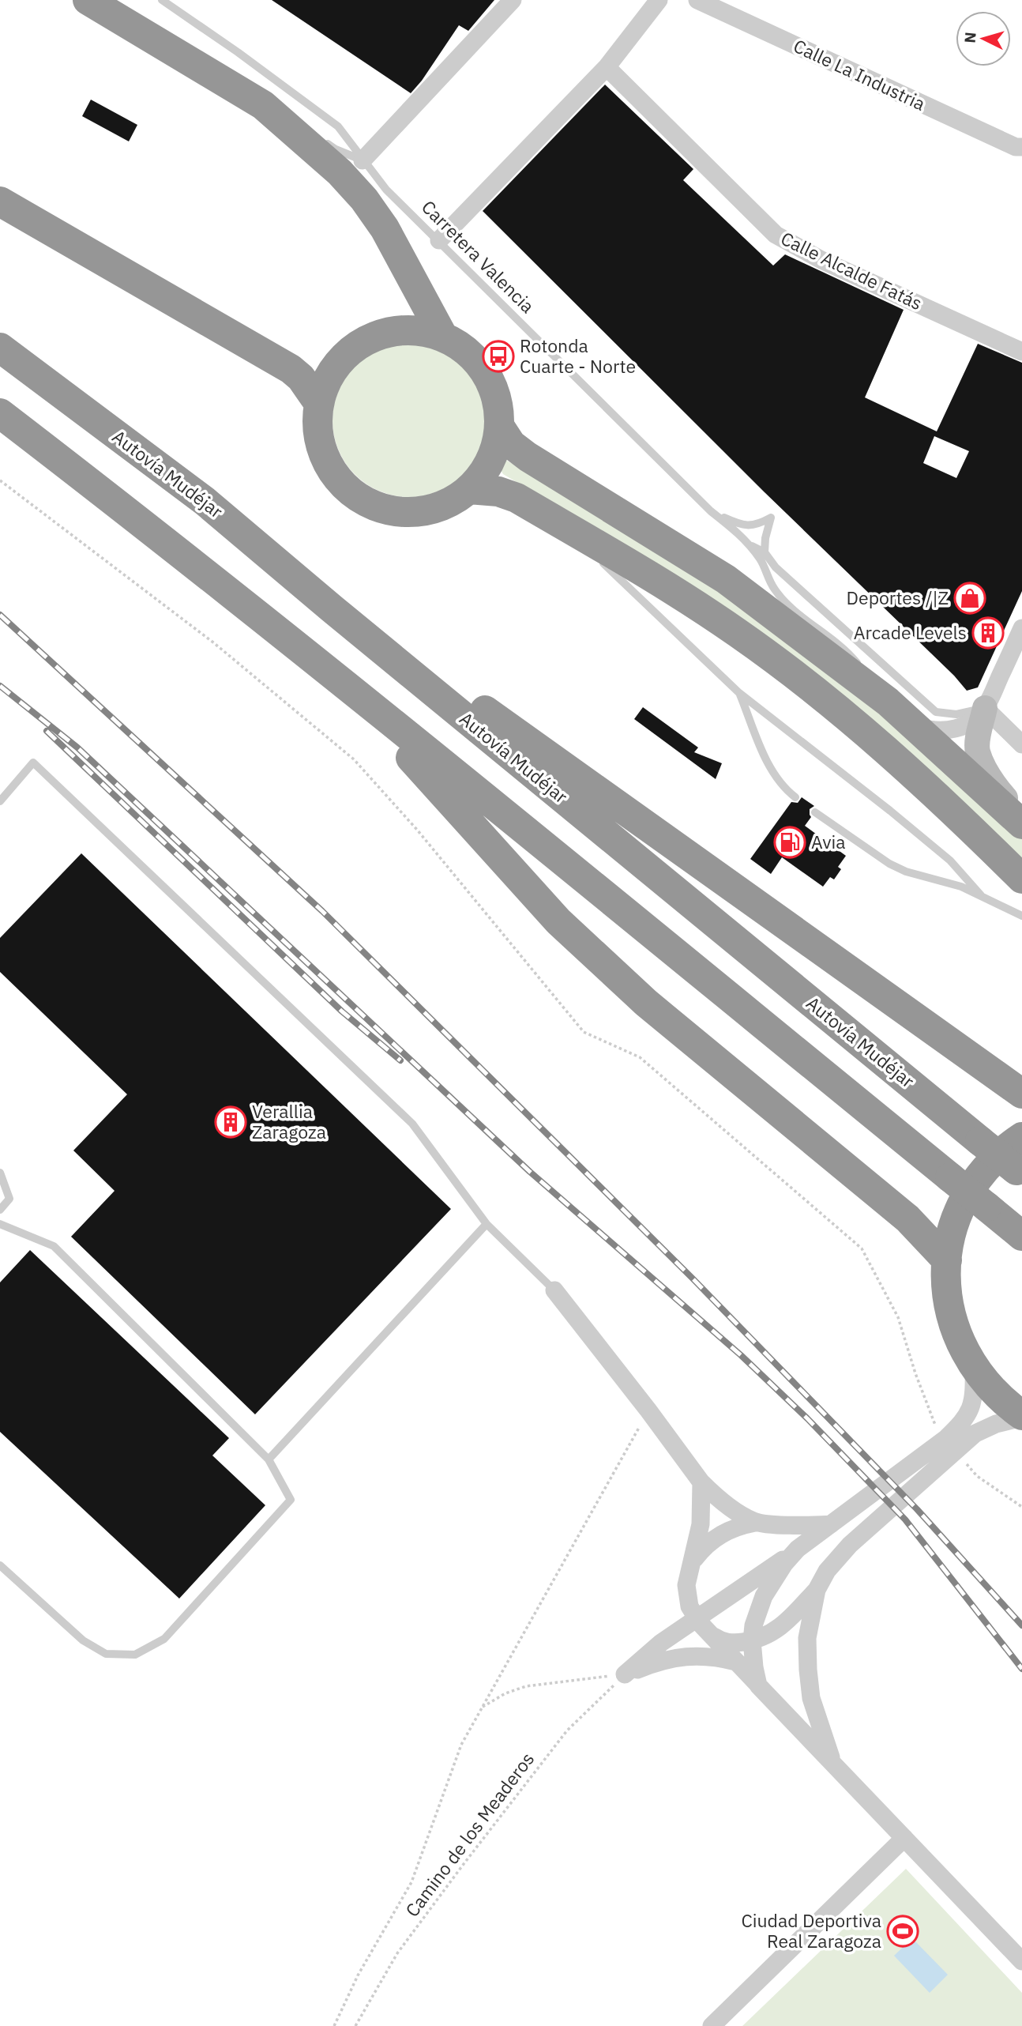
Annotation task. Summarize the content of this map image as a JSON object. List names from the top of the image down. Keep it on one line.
{"streets":{"highway":["Autovía Mudéjar"],"street":["Calle La Industria","Calle Alcalde Fatás"],"lane":["Carretera Valencia"],"path":["Camino de los Meaderos"]},"places":{"bus stop":["Rotonda Cuarte - Norte"],"shop":["Deportes /|Z"],"building":["Arcade Levels","Verallia Zaragoza"],"fuel station":["Avia"],"sports":["Ciudad Deportiva Real Zaragoza"]},"north":"left"}
